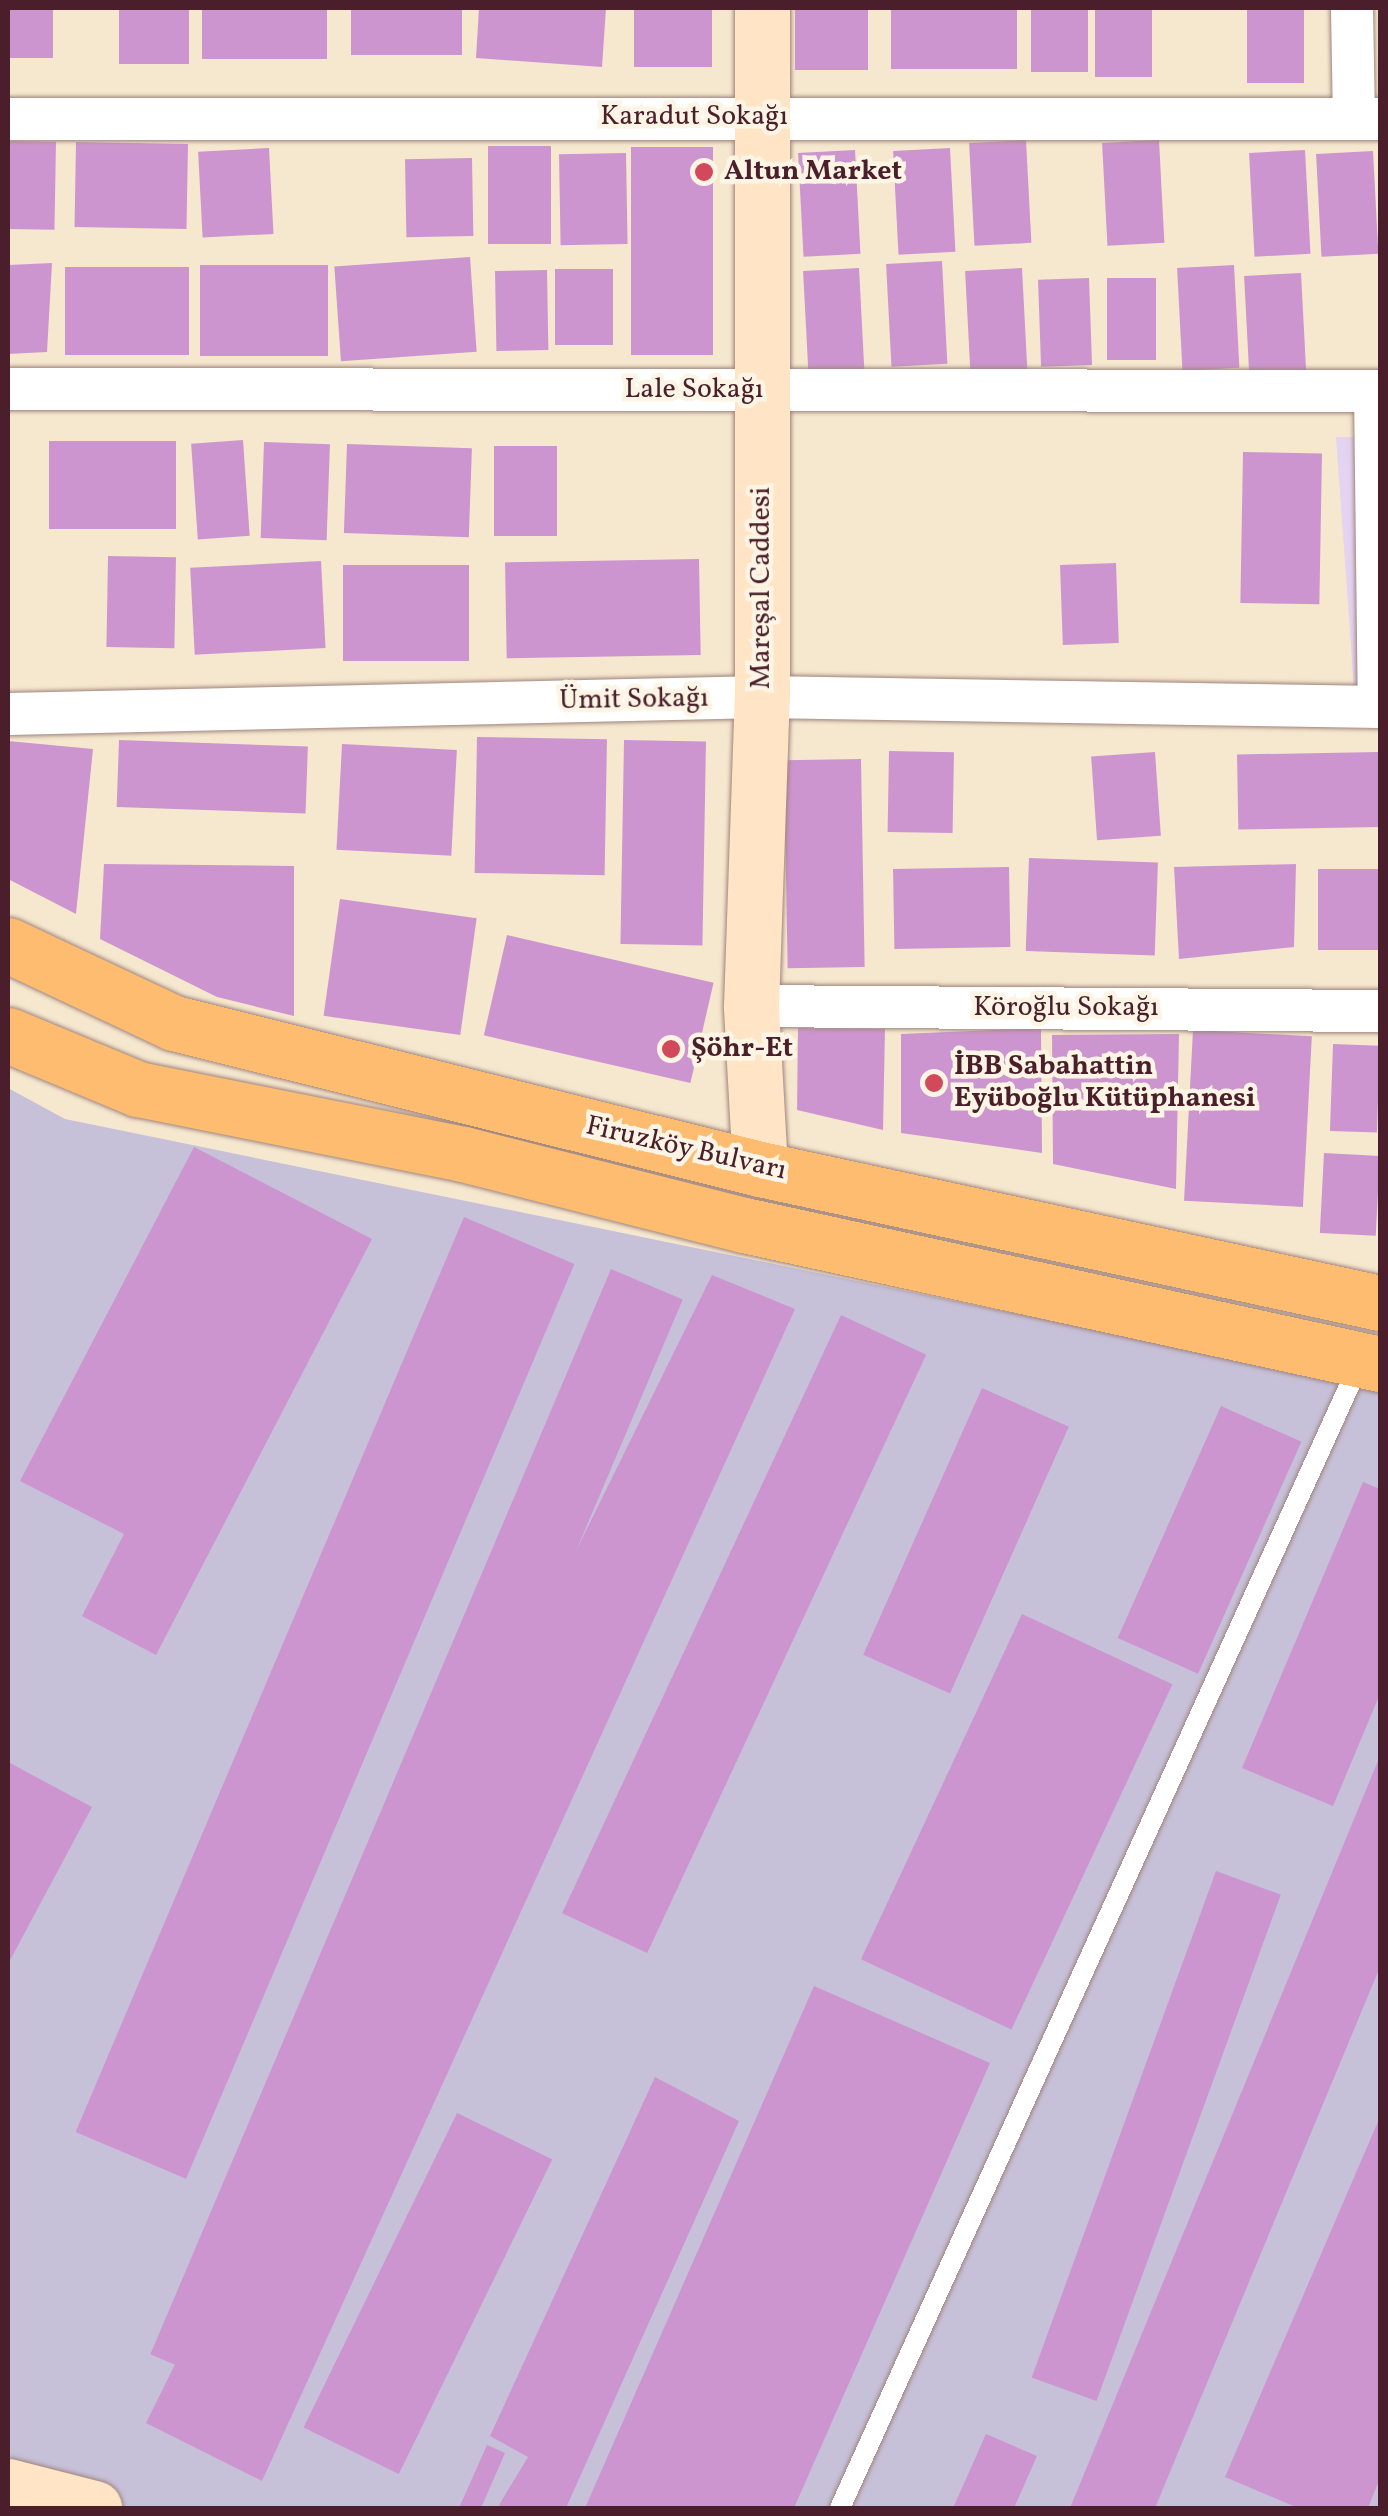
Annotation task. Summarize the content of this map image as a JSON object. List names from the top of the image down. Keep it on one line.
{"streets":{"main road":["Firuzköy Bulvarı"],"street":["Karadut Sokağı","Lale Sokağı","Mareşal Caddesi","Ümit Sokağı","Köroğlu Sokağı"]},"crossings":[["Karadut Sokağı","Mareşal Caddesi"],["Lale Sokağı","Mareşal Caddesi"],["Mareşal Caddesi","Ümit Sokağı"],["Mareşal Caddesi","Köroğlu Sokağı"],["Mareşal Caddesi","Firuzköy Bulvarı"]],"places":["Altun Market","Şöhr-Et","İBB Sabahattin Eyüboğlu Kütüphanesi"]}
